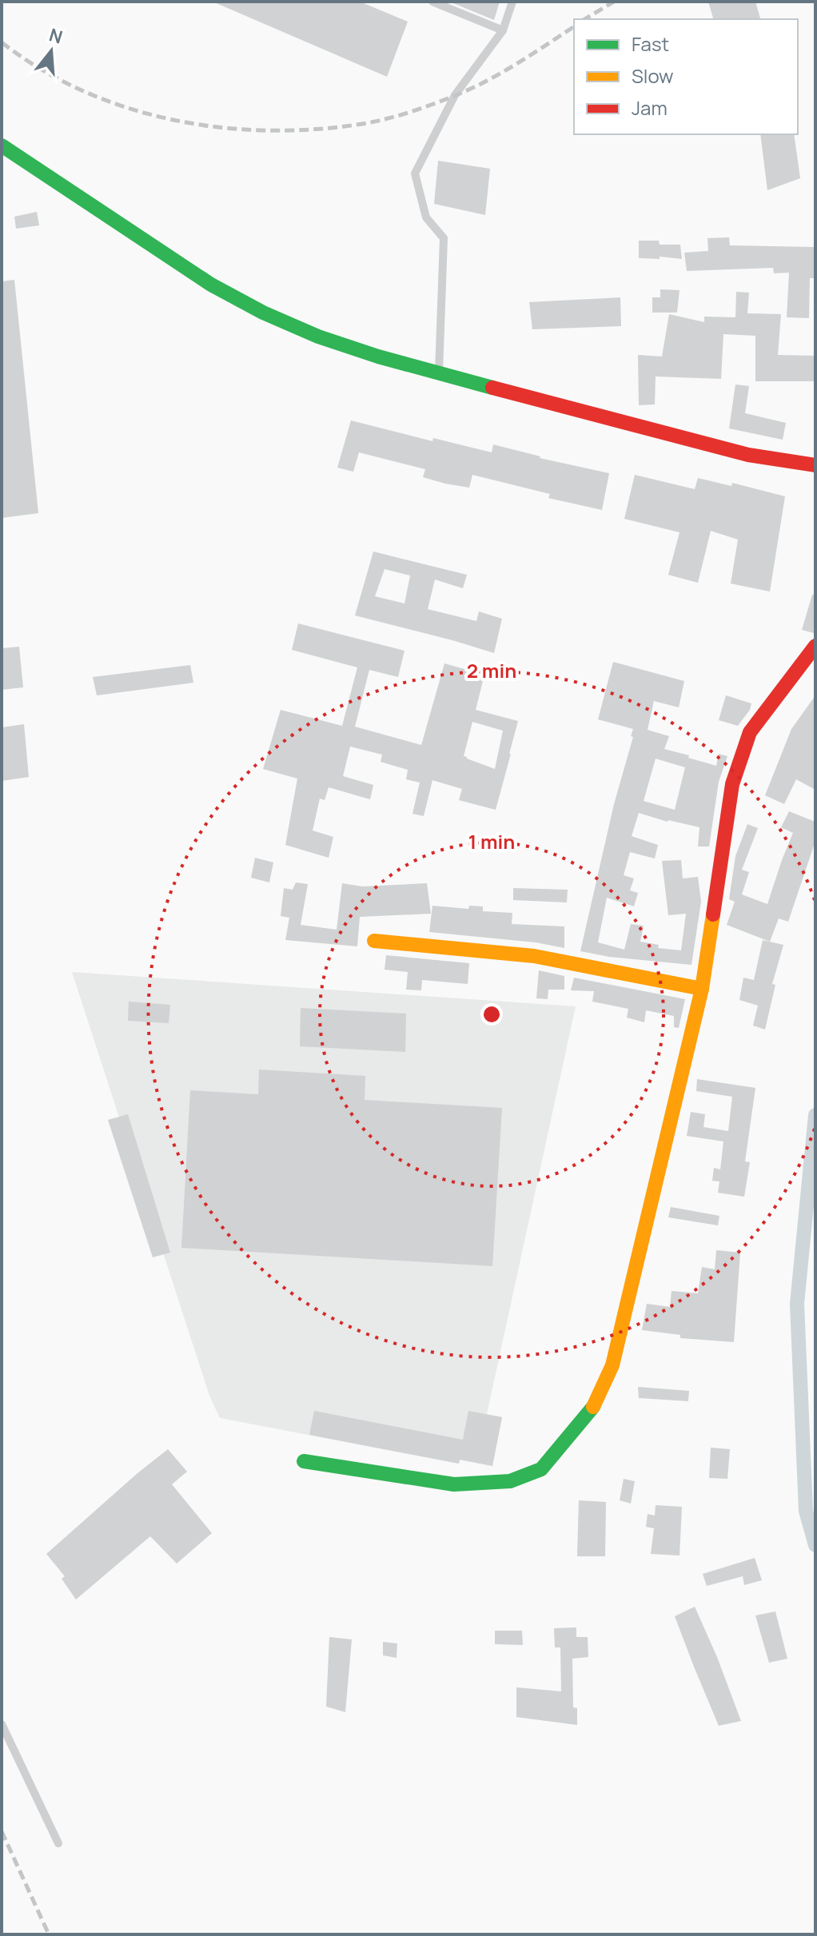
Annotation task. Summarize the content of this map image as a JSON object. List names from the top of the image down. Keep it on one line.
{"legend":["Fast","Slow","Jam"],"north":"top","rings":["2 min","1 min"]}
